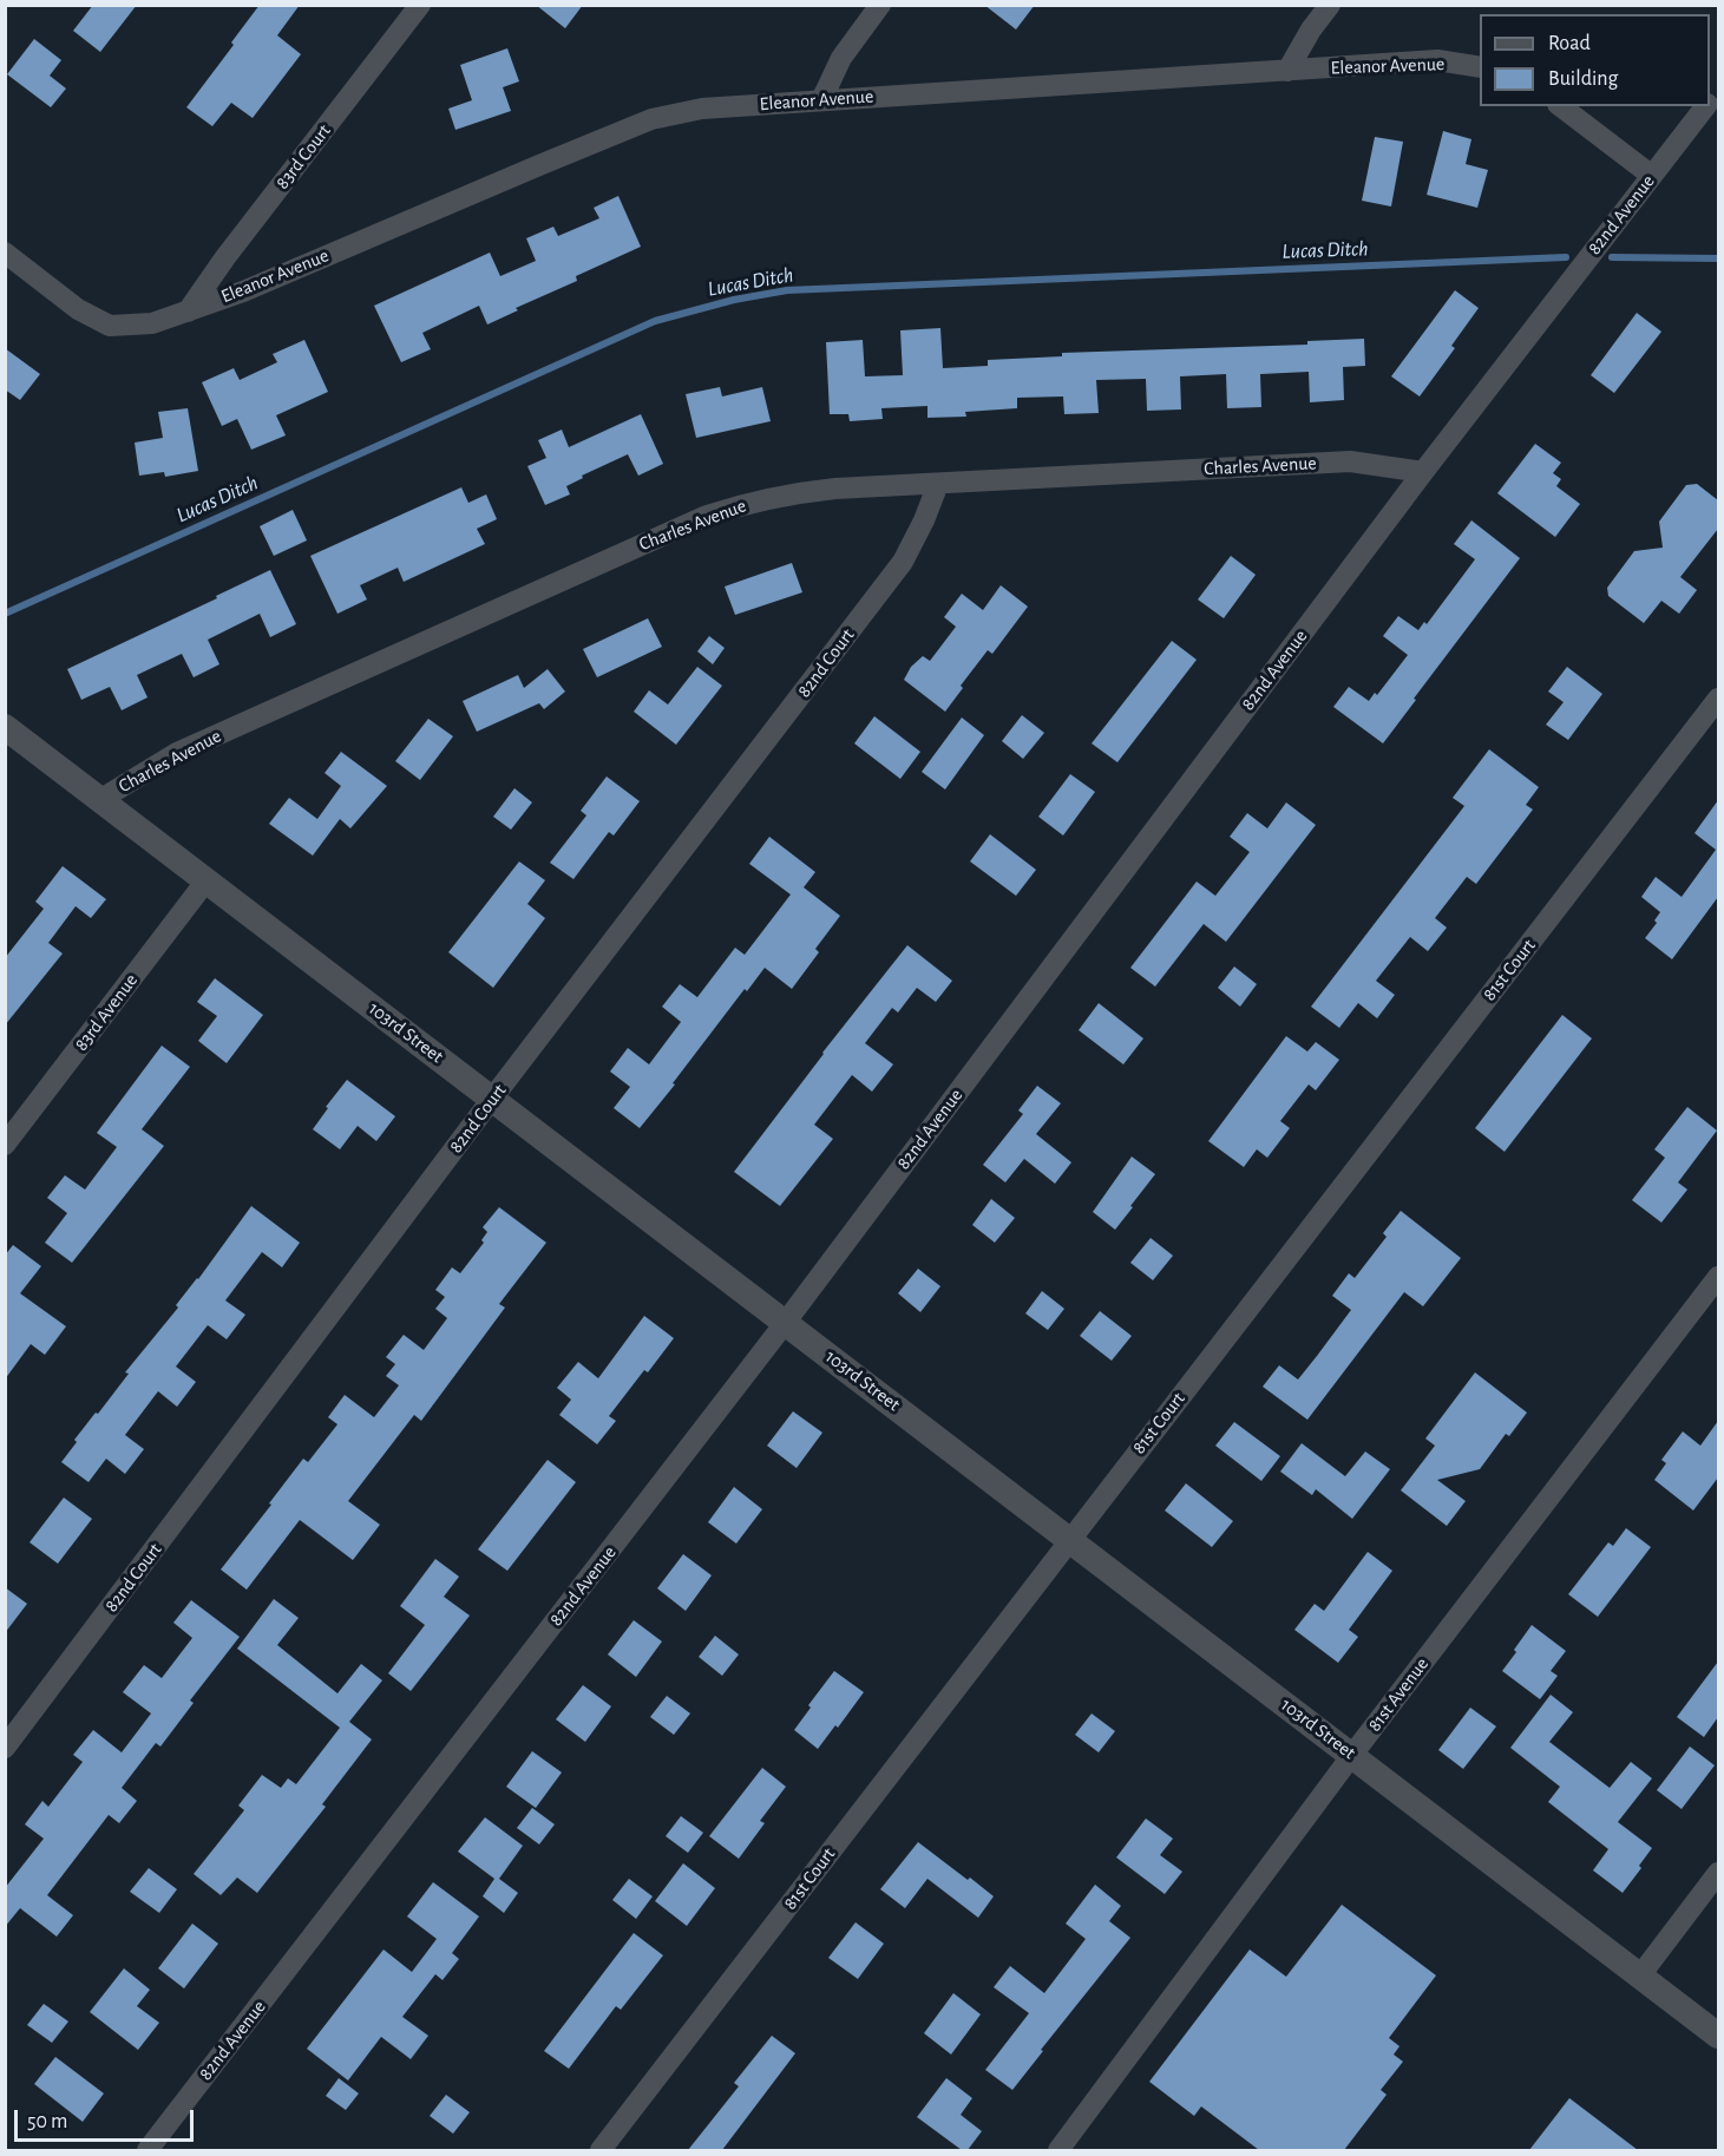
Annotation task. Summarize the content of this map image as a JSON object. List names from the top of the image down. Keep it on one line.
{"streets":{"street":["Eleanor Avenue","83rd Court","82nd Avenue","Charles Avenue","82nd Court","81st Court","83rd Avenue","103rd Street","81st Avenue"]},"crossings":[["Eleanor Avenue","83rd Court"],["82nd Avenue","Charles Avenue"],["82nd Avenue","103rd Street"],["Charles Avenue","82nd Court"],["Charles Avenue","103rd Street"],["82nd Court","103rd Street"],["81st Court","103rd Street"],["83rd Avenue","103rd Street"],["103rd Street","81st Avenue"]],"water":["Lucas Ditch"],"legend":["Road","Building"],"scale_bar":"50 m"}
